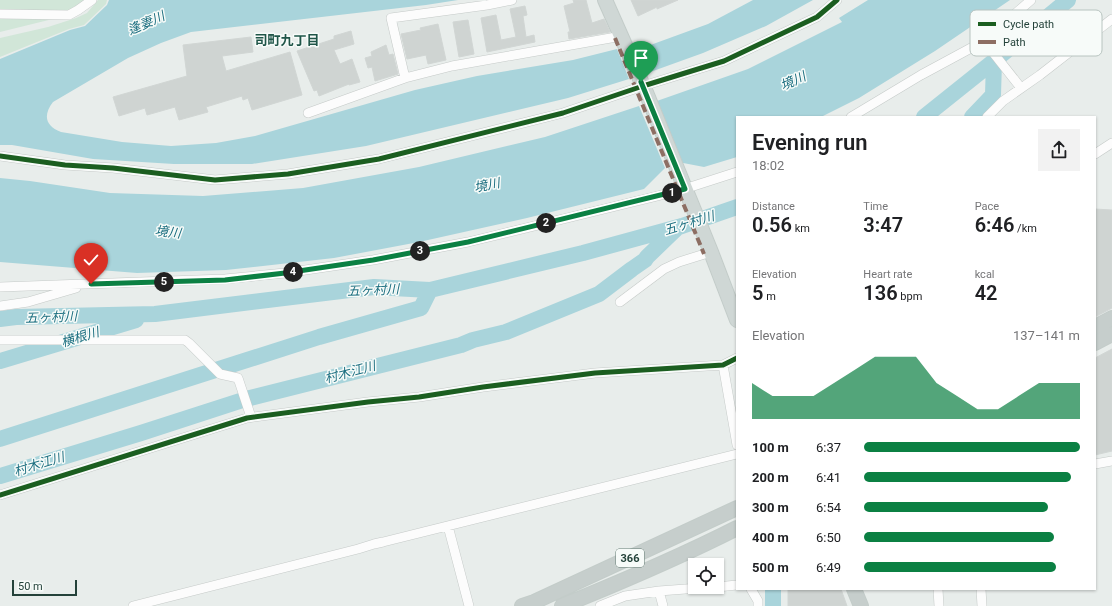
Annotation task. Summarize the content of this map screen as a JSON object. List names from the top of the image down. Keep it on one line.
{"streets":{"highway":["366"]},"districts":["司町九丁目"],"water":["逢妻川","境川","五ヶ村川","横根川","村木江川"],"legend":["Cycle path","Path"],"scale_bar":"50 m","page":{"heading":["Evening run","18:02"],"pins":["1","2","3","4","5"],"stats":[["Distance","0.56 km"],["Time","3:47"],["Pace","6:46 /km"],["Elevation","5 m"],["Heart rate","136 bpm"],["kcal","42"]],"chart":["Elevation","137–141 m"],"list":[{"name":"100 m","note":"6:37"},{"name":"200 m","note":"6:41"},{"name":"300 m","note":"6:54"},{"name":"400 m","note":"6:50"},{"name":"500 m","note":"6:49"}],"scale":"50 m"}}
